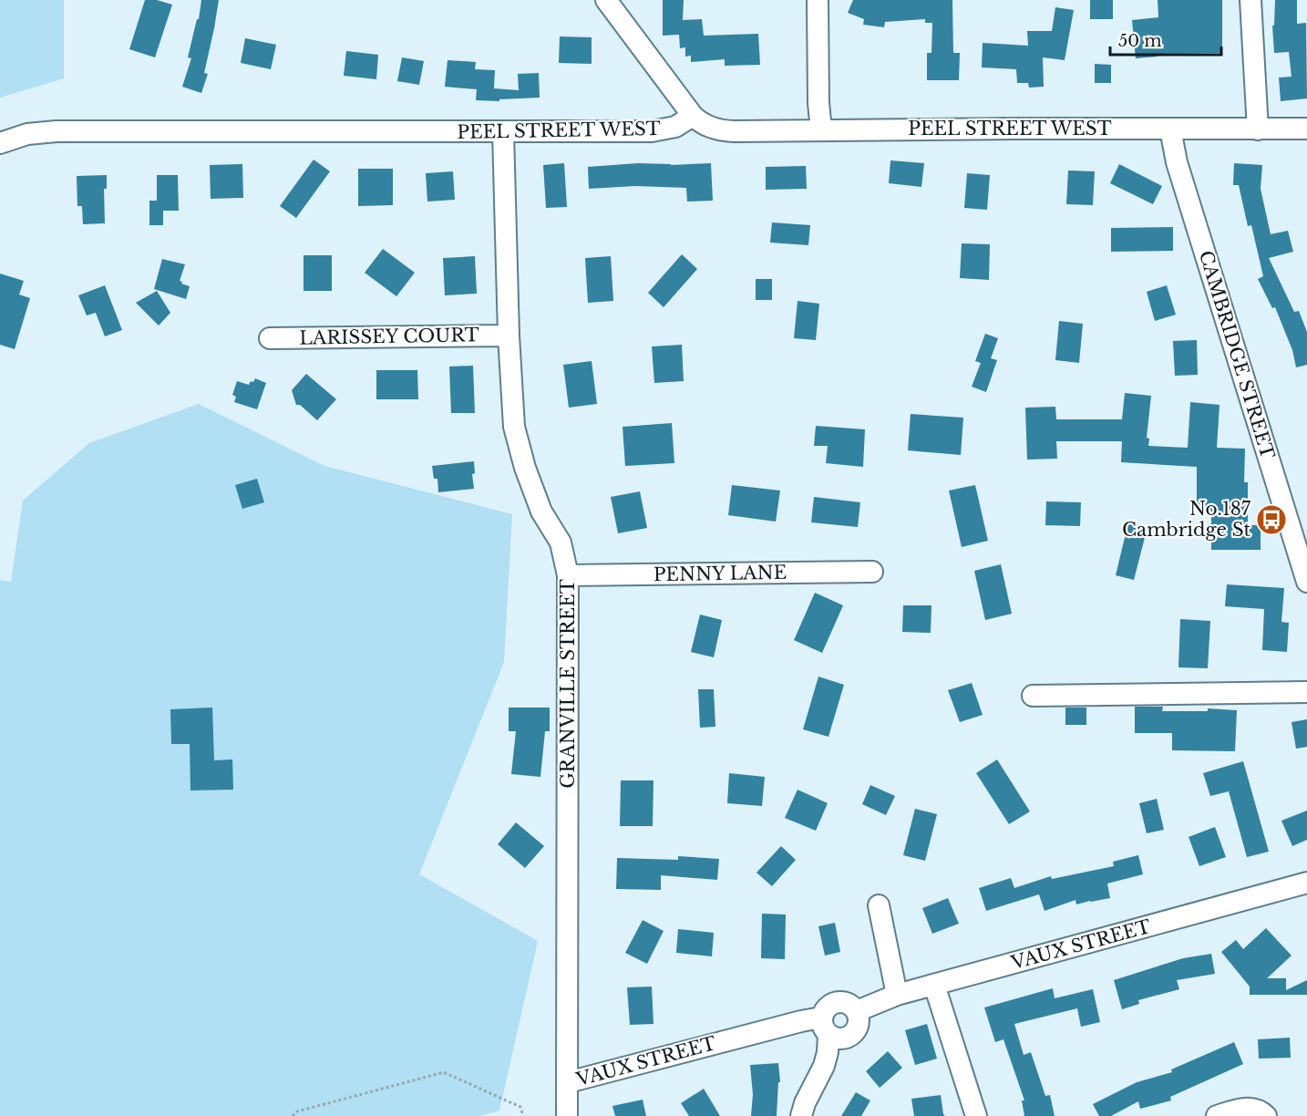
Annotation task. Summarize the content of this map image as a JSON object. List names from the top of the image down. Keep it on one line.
{"streets":{"street":["PEEL STREET WEST","LARISSEY COURT","CAMBRIDGE STREET","PENNY LANE","GRANVILLE STREET","VAUX STREET"]},"crossings":[["PEEL STREET WEST","CAMBRIDGE STREET"],["PEEL STREET WEST","GRANVILLE STREET"],["LARISSEY COURT","GRANVILLE STREET"],["PENNY LANE","GRANVILLE STREET"],["GRANVILLE STREET","VAUX STREET"]],"places":{"bus stop":["No.187 Cambridge St"]},"scale_bar":"50 m"}
